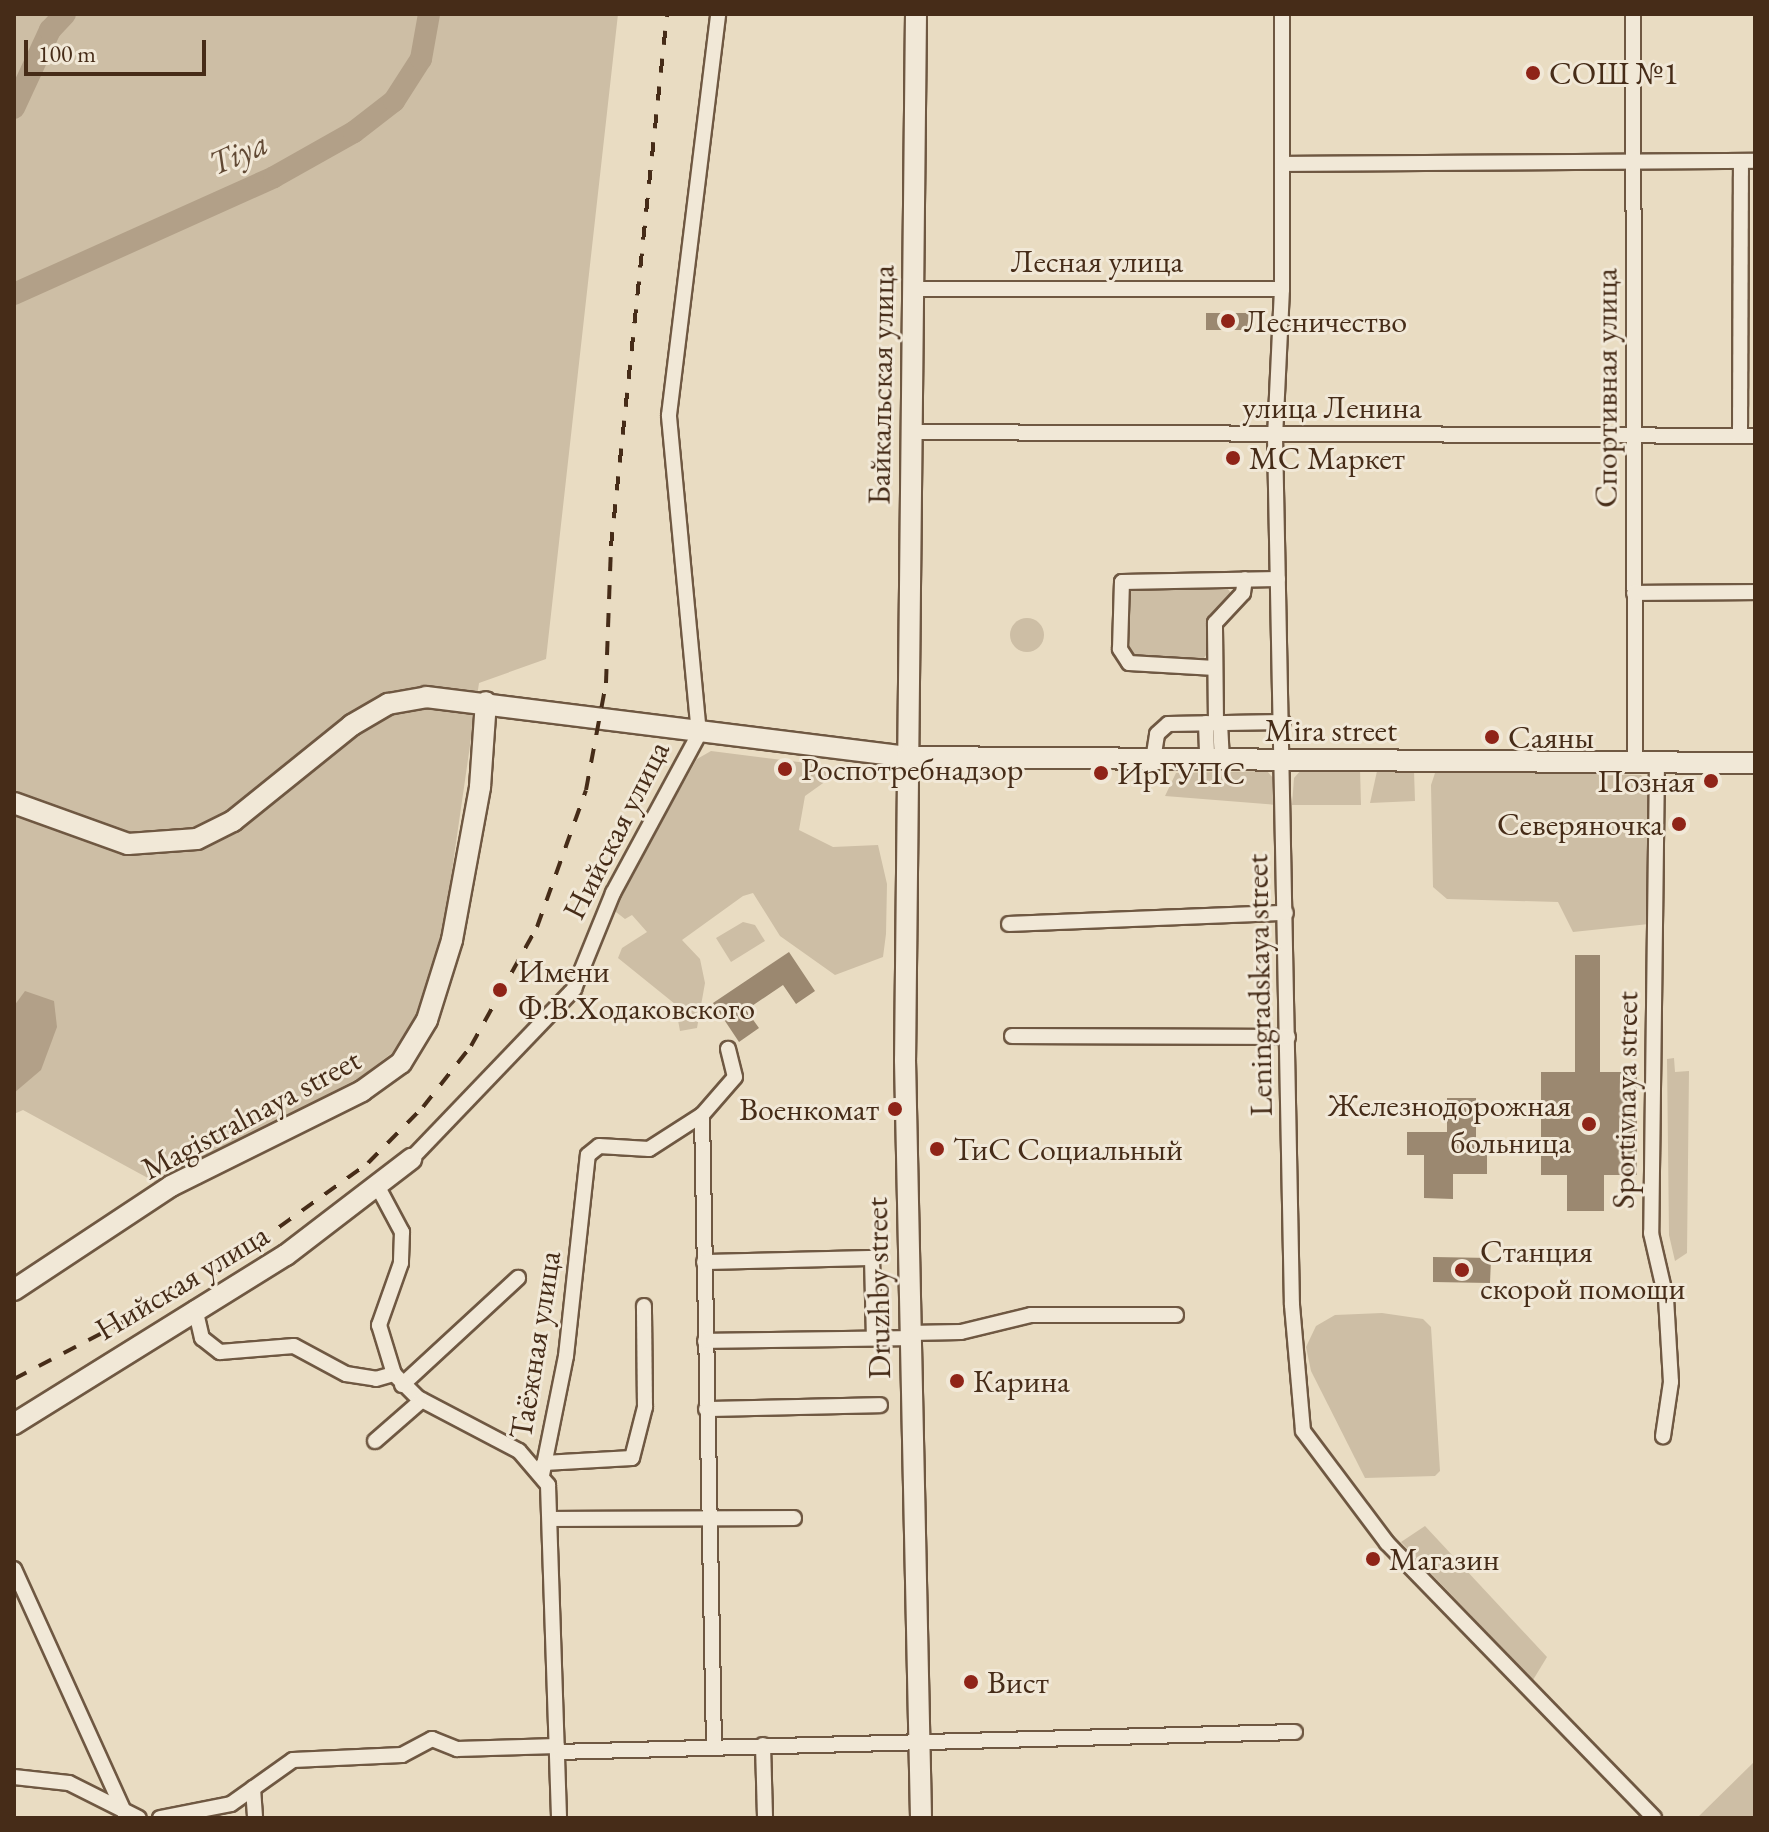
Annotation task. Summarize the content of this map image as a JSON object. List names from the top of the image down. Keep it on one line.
{"streets":{"street":["Лесная улица","Байкальская улица","Спортивная улица","улица Ленина","Mira street","Нийская улица","Leningradskaya street","Sportivnaya street","Magistralnaya street","Druzhby street","Таёжная улица"]},"crossings":[["Лесная улица","Байкальская улица"],["Лесная улица","Leningradskaya street"],["Байкальская улица","улица Ленина"],["Байкальская улица","Mira street"],["Байкальская улица","Druzhby street"],["Спортивная улица","улица Ленина"],["Спортивная улица","Mira street"],["улица Ленина","Leningradskaya street"],["Mira street","Нийская улица"],["Mira street","Leningradskaya street"],["Mira street","Sportivnaya street"],["Mira street","Magistralnaya street"],["Mira street","Druzhby street"]],"water":["Tiya"],"places":["СОШ №1","Лесничество","МС Маркет","Саяны","Роспотребнадзор","ИрГУПС","Позная","Северяночка","Имени Ф.В.Ходаковского","Военкомат","Железнодорожная больница","ТиС Социальный","Станция скорой помощи","Карина","Магазин","Вист"],"scale_bar":"100 m"}
